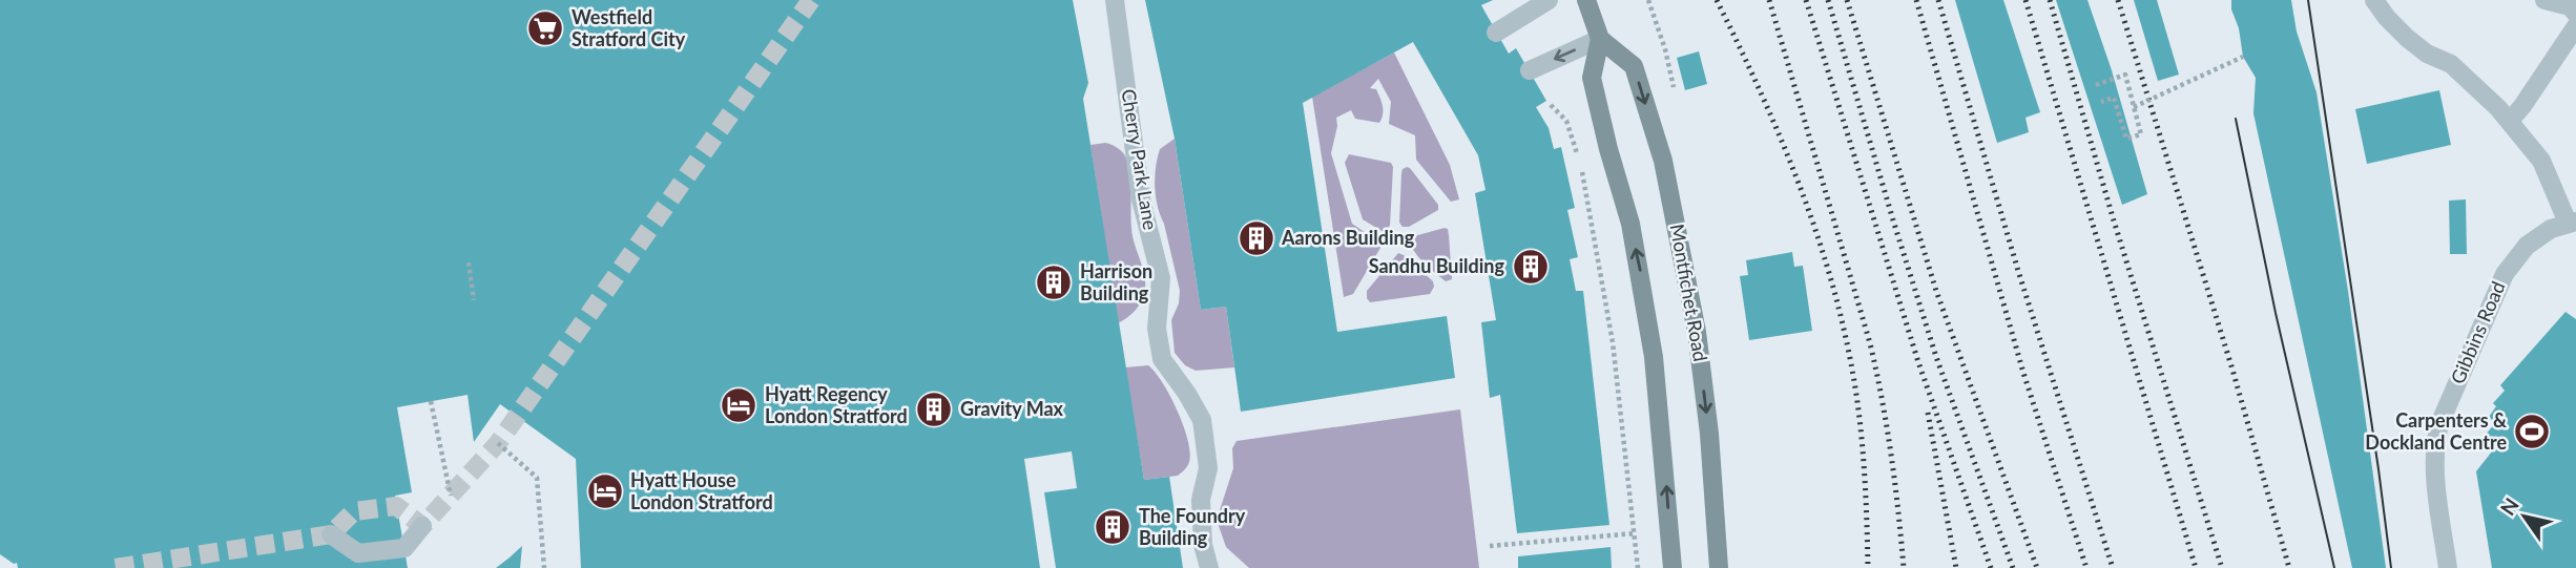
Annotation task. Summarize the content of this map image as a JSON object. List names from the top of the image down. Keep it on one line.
{"streets":{"street":["Cherry Park Lane","Montfichet Road","Gibbins Road"]},"places":{"supermarket":["Westfield Stratford City"],"building":["Aarons Building","Sandhu Building","Harrison Building","Gravity Max","The Foundry Building"],"hotel":["Hyatt Regency London Stratford","Hyatt House London Stratford"],"sports":["Carpenters & Dockland Centre"]},"north":"top left"}
